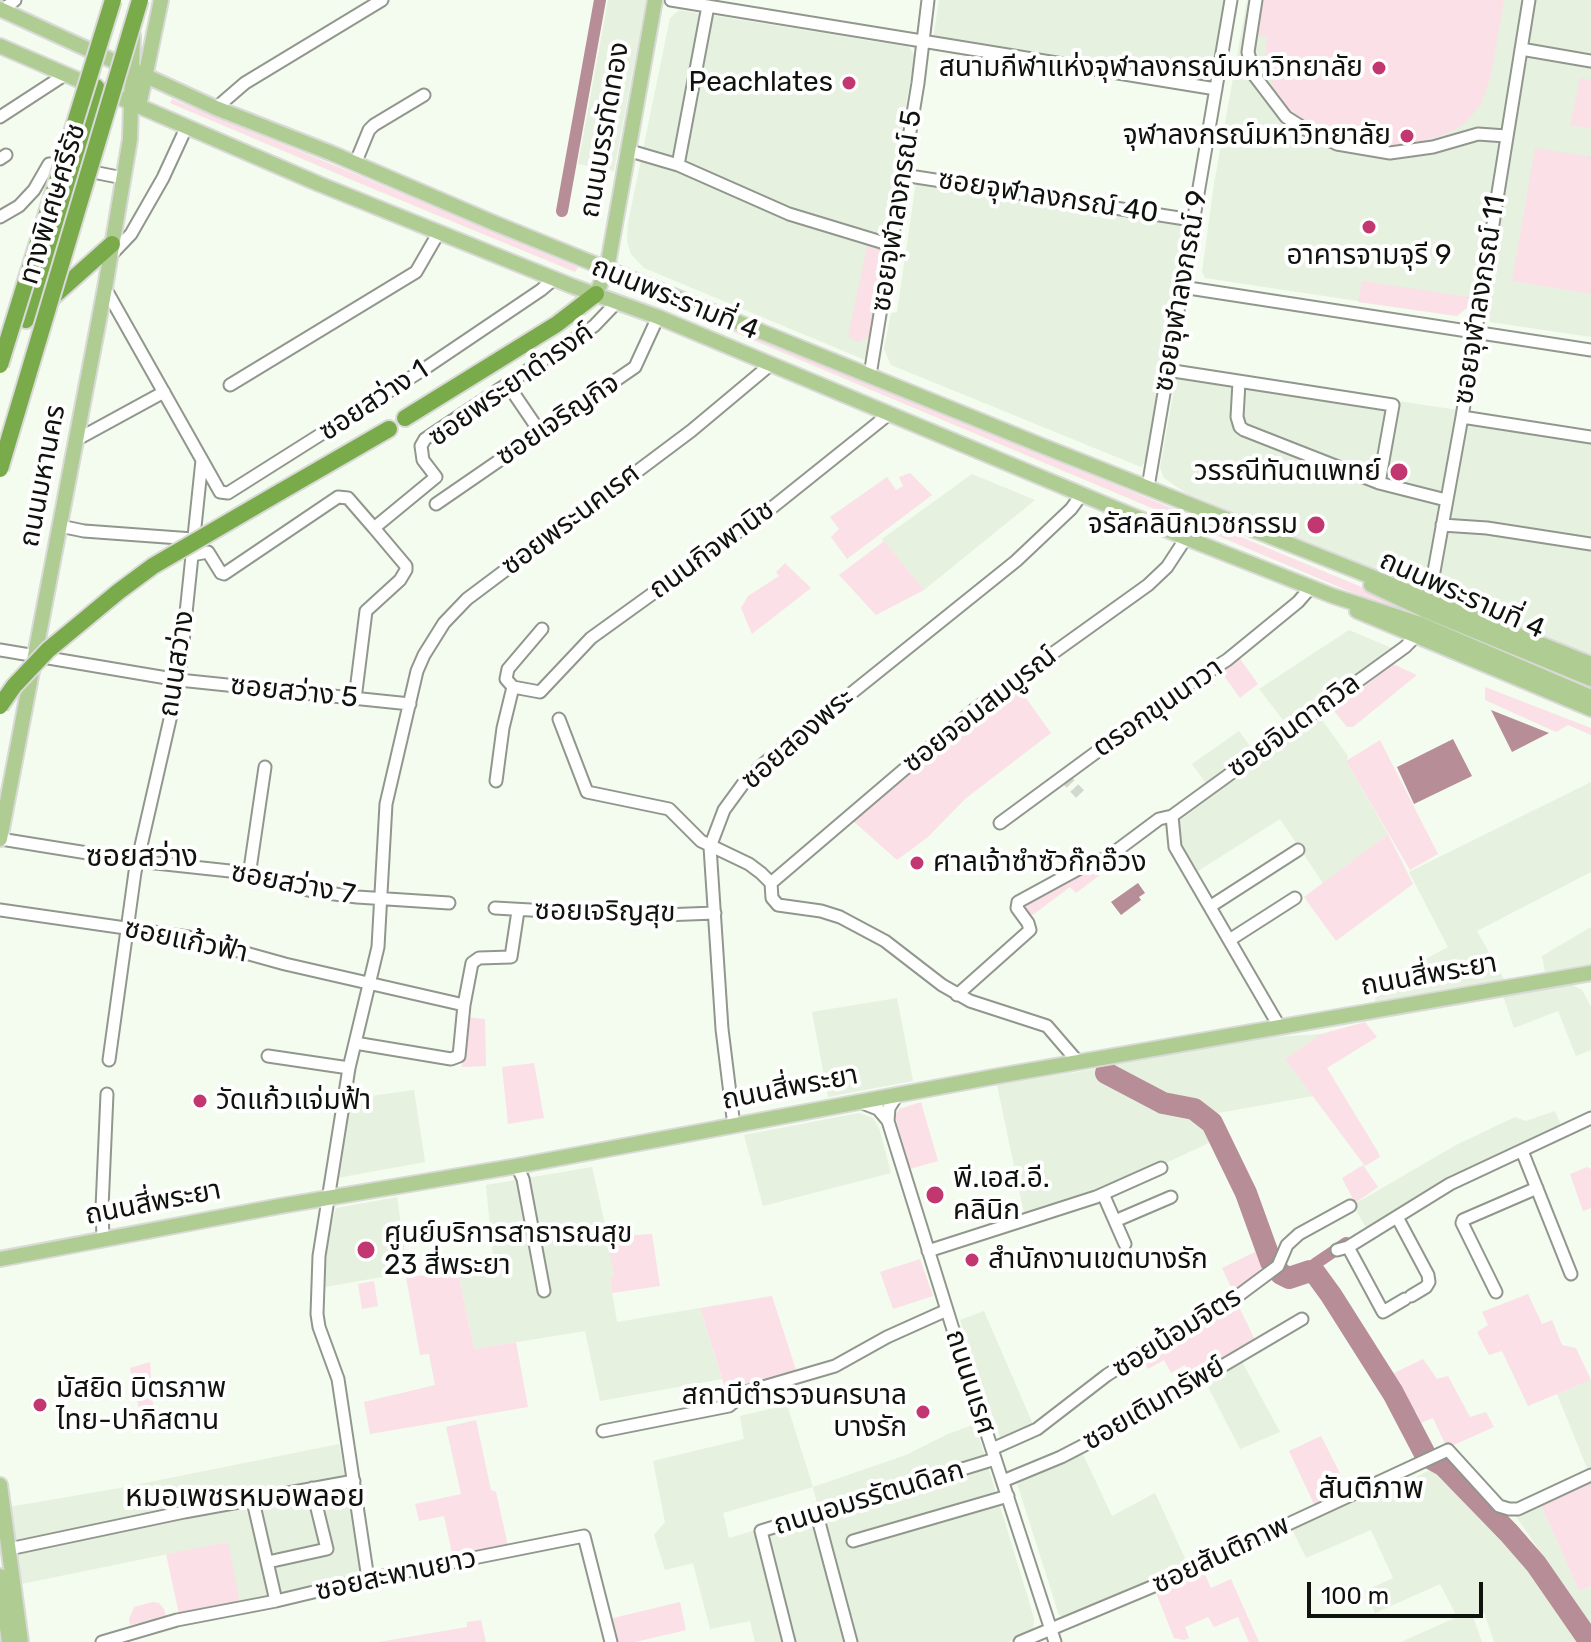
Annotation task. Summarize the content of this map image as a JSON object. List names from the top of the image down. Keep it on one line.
{"streets":{"highway":["ทางพิเศษศรีรัช"],"main road":["ถนนบรรทัดทอง","ถนนพระรามที่ 4","ถนนมหานคร","ถนนสี่พระยา"],"street":["ซอยจุฬาลงกรณ์ 40","ซอยจุฬาลงกรณ์ 5","ซอยจุฬาลงกรณ์ 9","ซอยจุฬาลงกรณ์ 11","ซอยพระยาดำรงค์","ซอยสว่าง 1","ซอยเจริญกิจ","ซอยพระนคเรศ","ถนนกิจพานิช","ถนนสว่าง","ซอยสว่าง 5","ตรอกขุนนาวา","ซอยจอมสมบูรณ์","ซอยจินดาถวิล","ซอยสองพระ","ซอยสว่าง 7","ซอยเจริญสุข","ซอยแก้วฟ้า","ซอยน้อมจิตร","ถนนนเรศ","ซอยเติมทรัพย์","ถนนอมรรัตนดิลก","ซอยสันติภาพ","ซอยสะพานยาว"]},"crossings":[["ถนนบรรทัดทอง","ถนนพระรามที่ 4"],["ซอยจุฬาลงกรณ์ 40","ซอยจุฬาลงกรณ์ 5"],["ซอยจุฬาลงกรณ์ 40","ซอยจุฬาลงกรณ์ 9"],["ซอยจุฬาลงกรณ์ 5","ถนนพระรามที่ 4"],["ซอยจุฬาลงกรณ์ 9","ถนนพระรามที่ 4"],["ถนนพระรามที่ 4","ซอยจุฬาลงกรณ์ 11"],["ถนนพระรามที่ 4","ซอยพระยาดำรงค์"],["ถนนพระรามที่ 4","ซอยสว่าง 1"],["ถนนพระรามที่ 4","ซอยเจริญกิจ"],["ถนนพระรามที่ 4","ถนนมหานคร"],["ถนนพระรามที่ 4","ซอยพระนคเรศ"],["ถนนพระรามที่ 4","ถนนกิจพานิช"],["ถนนพระรามที่ 4","ตรอกขุนนาวา"],["ถนนพระรามที่ 4","ซอยจอมสมบูรณ์"],["ถนนพระรามที่ 4","ซอยจินดาถวิล"],["ถนนพระรามที่ 4","ซอยสองพระ"],["ซอยสว่าง 1","ถนนสว่าง"],["ถนนมหานคร","ซอยสว่าง 5"],["ถนนมหานคร","ซอยสว่าง 7"],["ซอยพระนคเรศ","ซอยสว่าง 5"],["ถนนสว่าง","ซอยสว่าง 5"],["ถนนสว่าง","ซอยสว่าง 7"],["ถนนสว่าง","ซอยแก้วฟ้า"],["ซอยสองพระ","ซอยเจริญสุข"],["ซอยสองพระ","ถนนสี่พระยา"],["ซอยน้อมจิตร","ถนนนเรศ"],["ซอยน้อมจิตร","ถนนอมรรัตนดิลก"],["ถนนนเรศ","ซอยเติมทรัพย์"],["ถนนนเรศ","ถนนอมรรัตนดิลก"],["ถนนนเรศ","ซอยสันติภาพ"]],"districts":["ซอยสว่าง","สันติภาพ","หมอเพชรหมอพลอย"],"places":["สนามกีฬาแห่งจุฬาลงกรณ์มหาวิทยาลัย","Peachlates","จุฬาลงกรณ์มหาวิทยาลัย","อาคารจามจุรี 9","วรรณีทันตแพทย์","จรัสคลินิกเวชกรรม","ศาลเจ้าซำซัวก๊กอ๊วง","วัดแก้วแจ่มฟ้า","พี.เอส.อี. คลินิก","ศูนย์บริการสาธารณสุข 23 สี่พระยา","สำนักงานเขตบางรัก","มัสยิด มิตรภาพ ไทย-ปากิสตาน","สถานีตำรวจนครบาล บางรัก"],"scale_bar":"100 m"}
